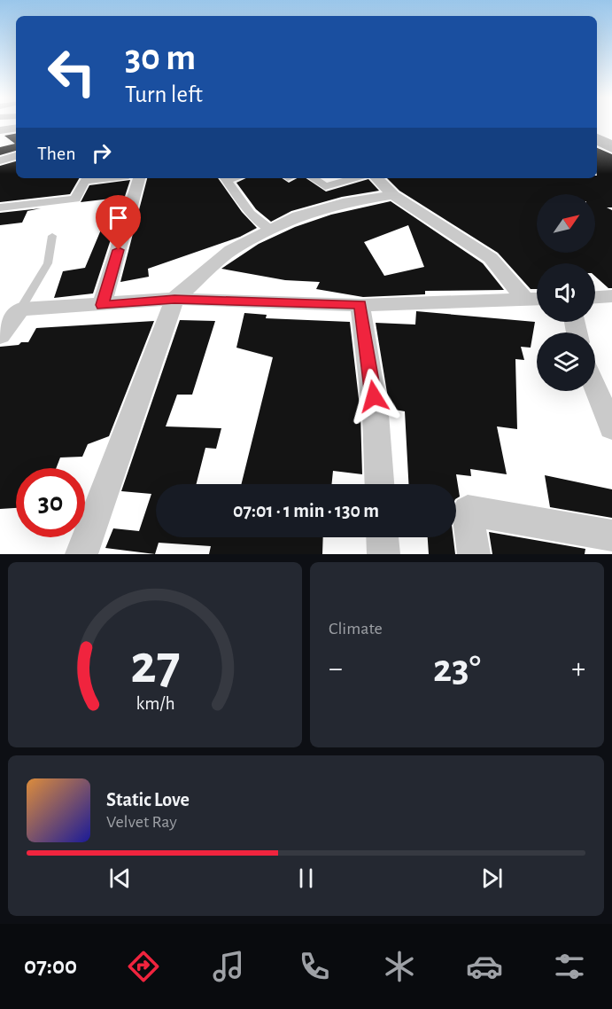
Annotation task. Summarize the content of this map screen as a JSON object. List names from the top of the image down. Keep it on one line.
{"north":"top right","page":{"turn":["30 m","Turn left"],"then":"Then","limit":"30","trip":"07:01 · 1 min · 130 m","tile":"Climate","heat":["−","23°","+"],"song":["Static Love","Velvet Ray"],"tabs":"07:00","gauge":["27","km/h"]}}
